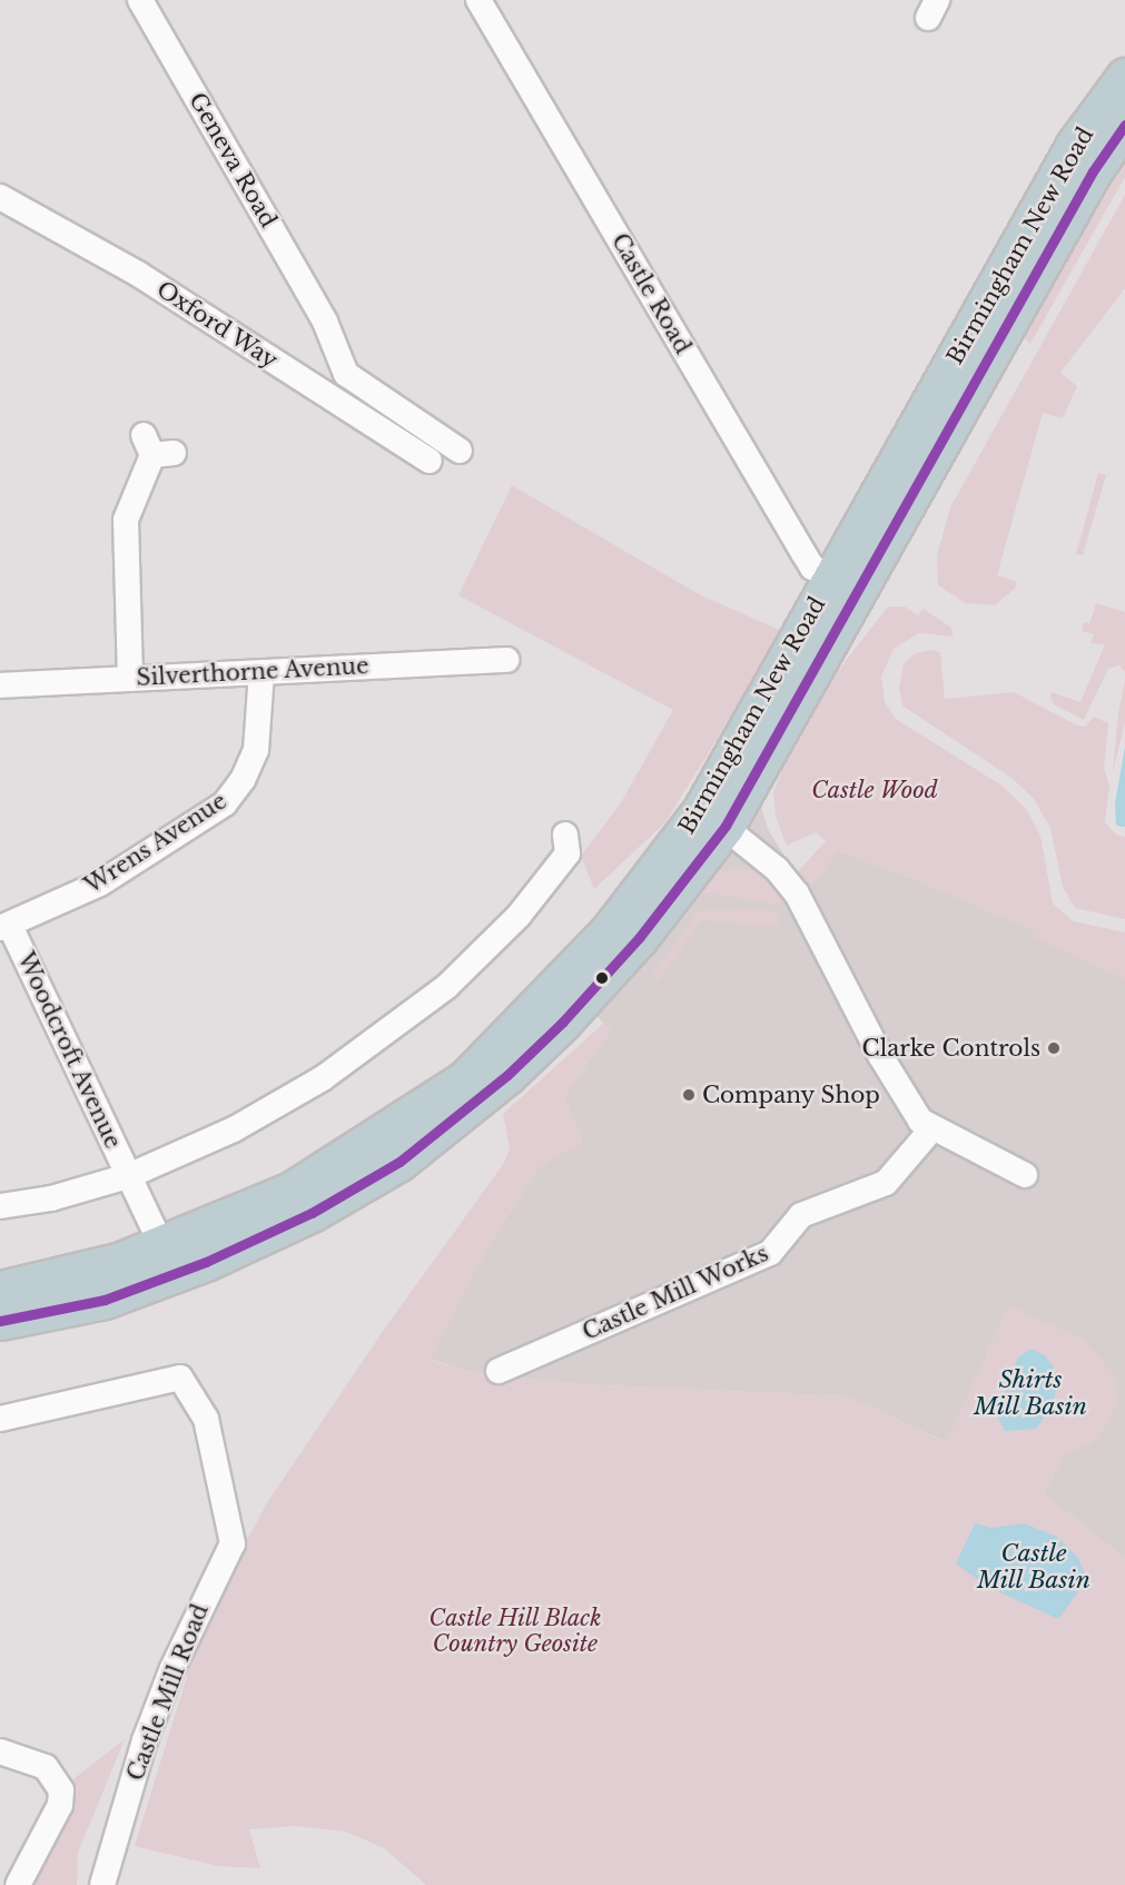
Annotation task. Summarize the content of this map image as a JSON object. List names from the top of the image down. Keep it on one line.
{"streets":{"highway":["Birmingham New Road"],"street":["Geneva Road","Castle Road","Oxford Way","Silverthorne Avenue","Wrens Avenue","Woodcroft Avenue","Castle Mill Works","Castle Mill Road"]},"crossings":[["Birmingham New Road","Castle Road"],["Birmingham New Road","Woodcroft Avenue"],["Silverthorne Avenue","Wrens Avenue"],["Wrens Avenue","Woodcroft Avenue"]],"water":["Shirts Mill Basin","Castle Mill Basin"],"parks":["Castle Wood","Castle Hill Black Country Geosite"],"places":["Clarke Controls","Company Shop"]}
